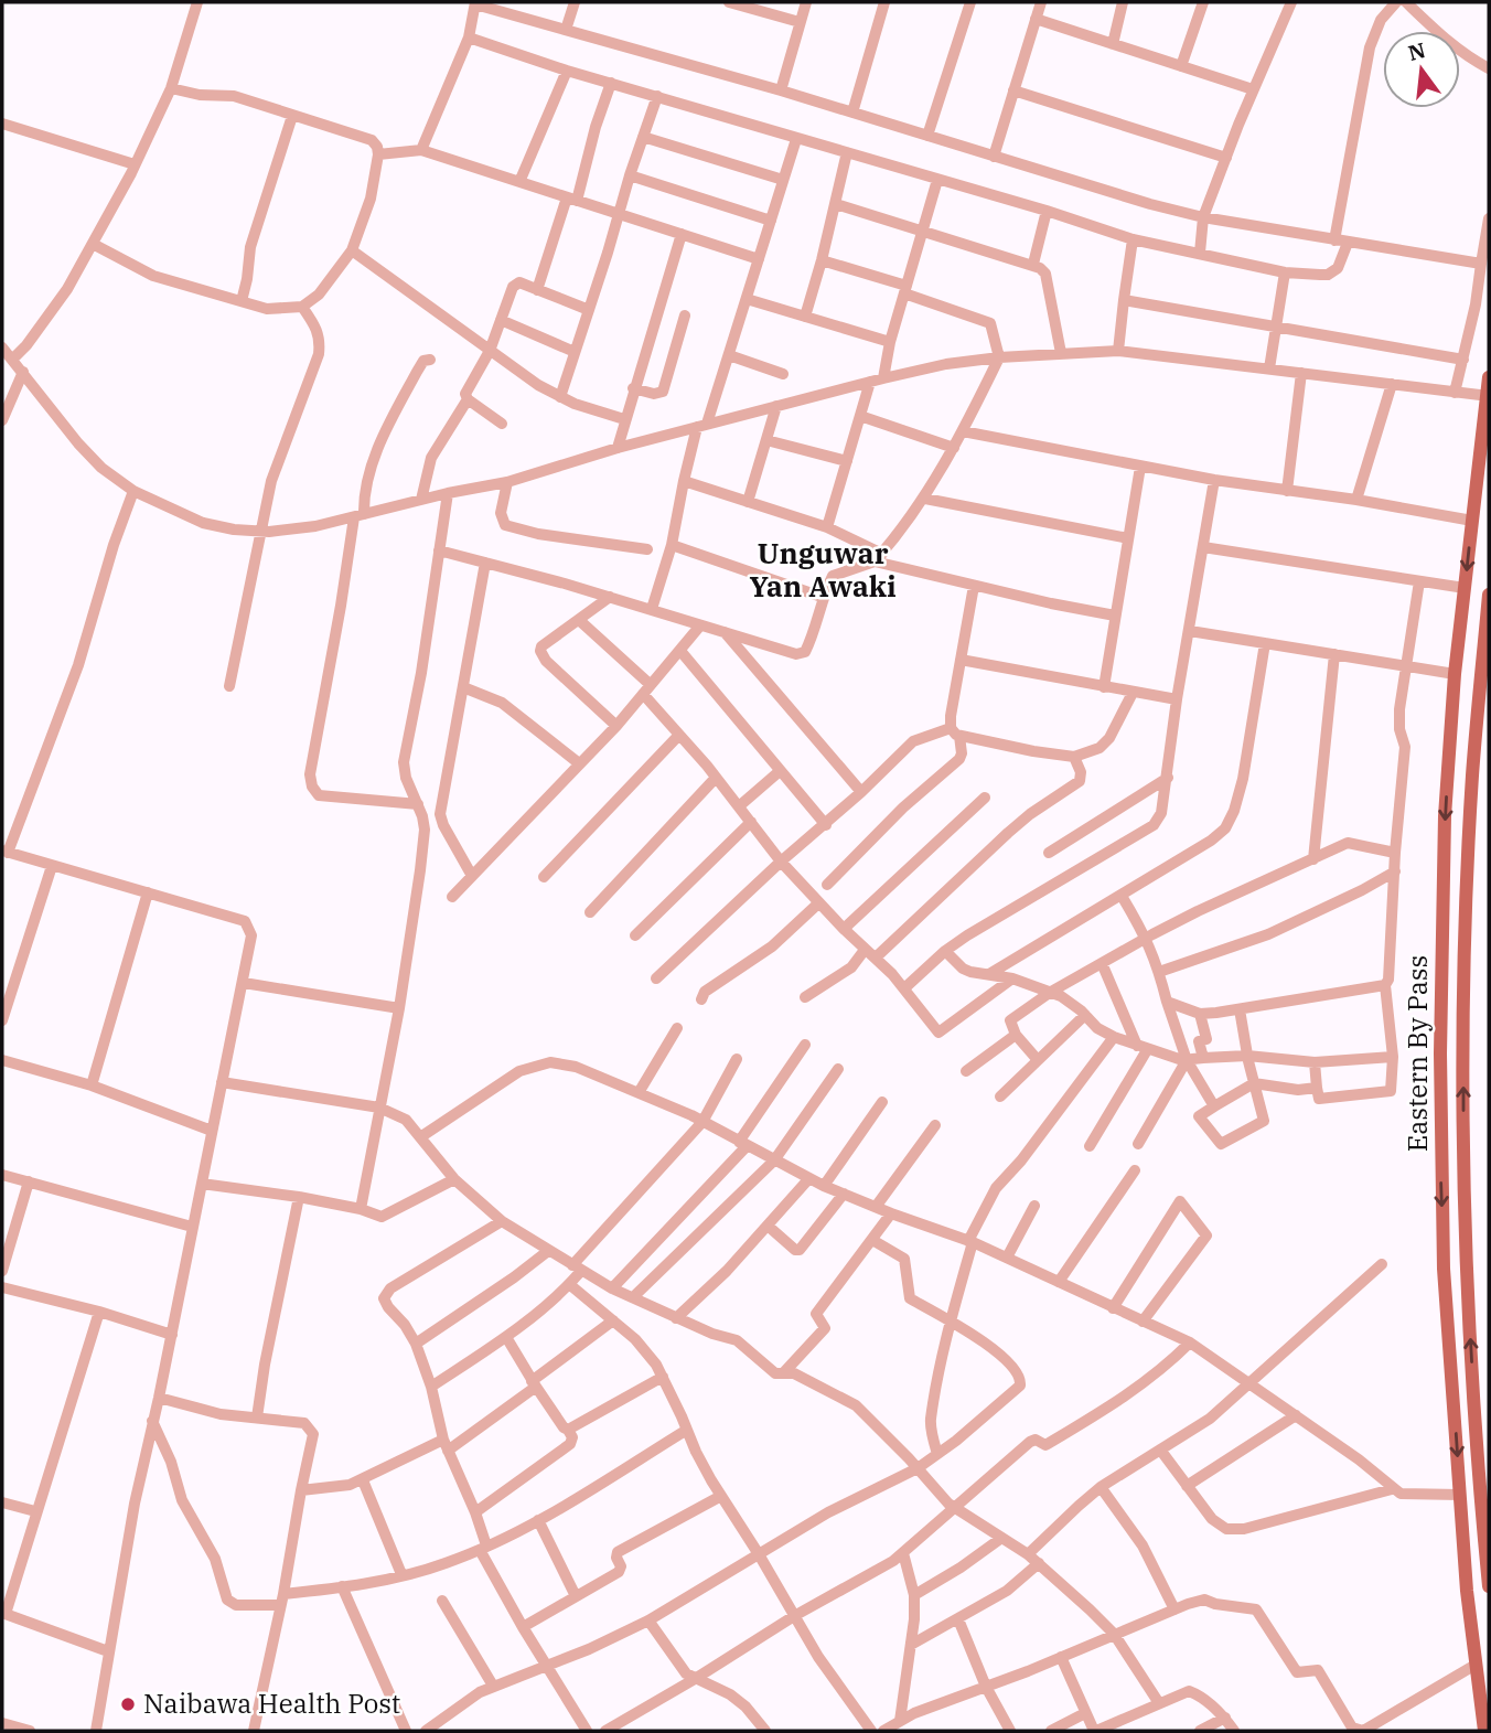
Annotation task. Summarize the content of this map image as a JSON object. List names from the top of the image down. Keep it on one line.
{"streets":{"main road":["Eastern By Pass"]},"districts":["Unguwar Yan Awaki"],"places":["Naibawa Health Post"],"north":"top"}
